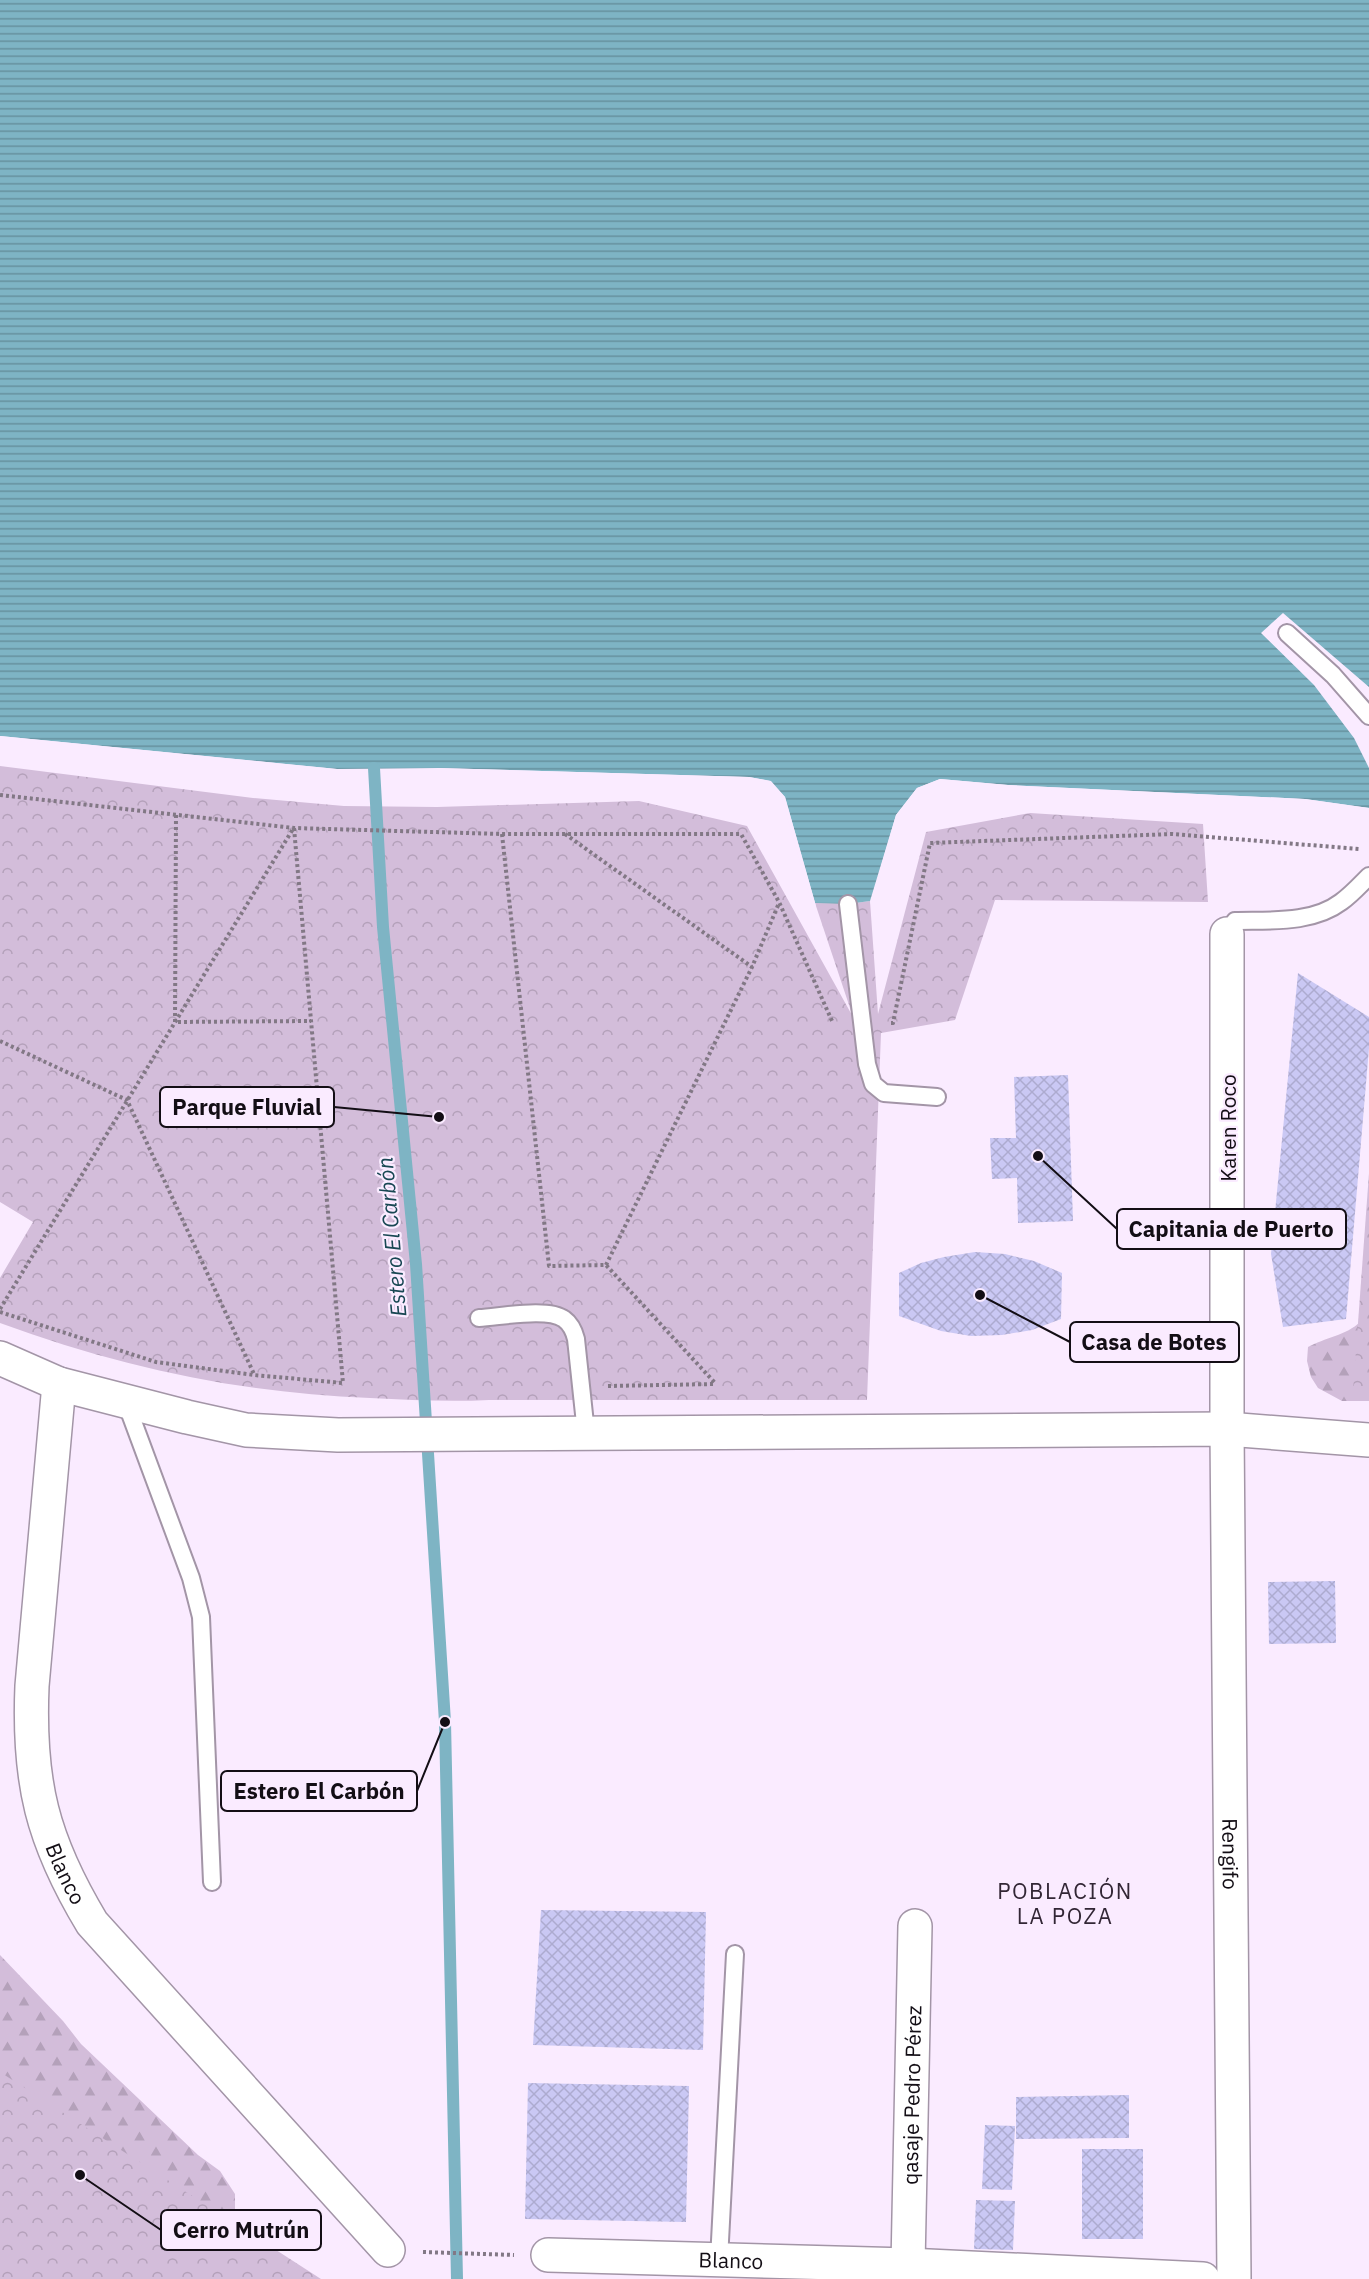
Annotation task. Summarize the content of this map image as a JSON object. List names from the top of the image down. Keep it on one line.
{"streets":{"street":["Karen Roco","Rengifo","Blanco","qasaje Pedro Pérez"]},"crossings":[["Karen Roco","Rengifo"],["Blanco","qasaje Pedro Pérez"]],"districts":["POBLACIÓN LA POZA"],"water":["Estero El Carbón"],"places":["Parque Fluvial","Capitania de Puerto","Casa de Botes","Estero El Carbón","Cerro Mutrún"]}
